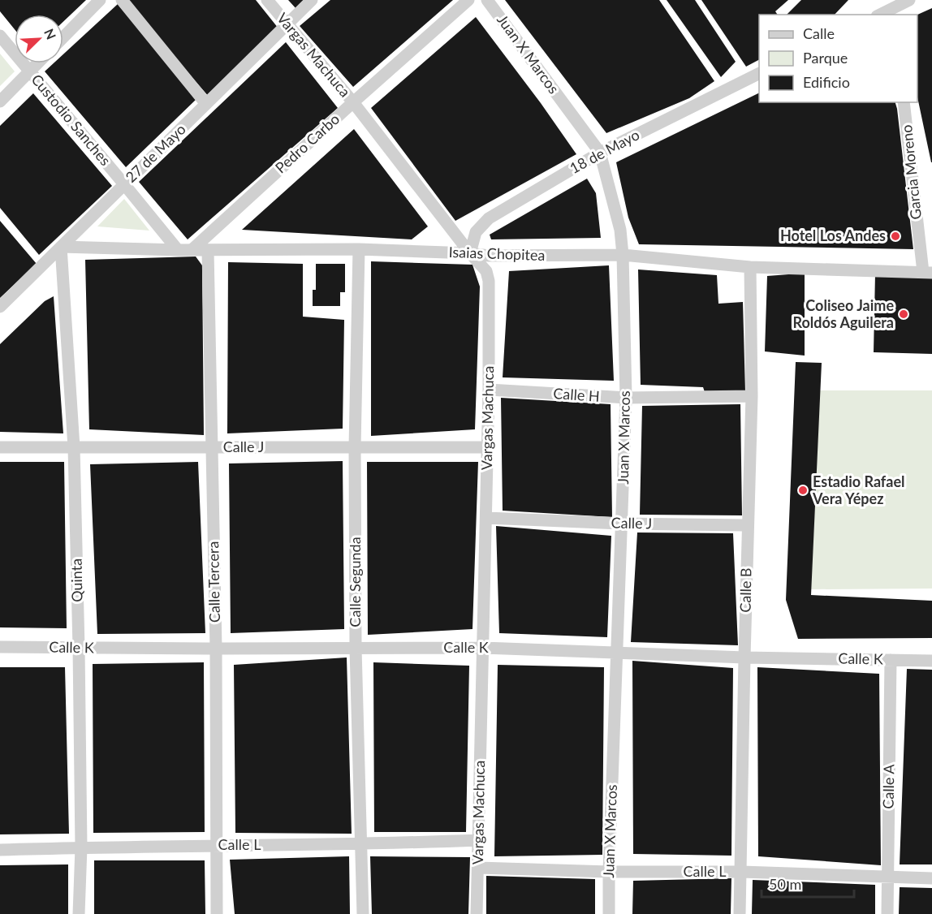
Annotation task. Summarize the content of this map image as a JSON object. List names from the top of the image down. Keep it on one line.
{"streets":{"street":["Juan X Marcos","Vargas Machuca","Custodio Sanches","Pedro Carbo","18 de Mayo","27 de Mayo","Garcia Moreno","Isaias Chopitea","Calle H","Calle J","Quinta","Calle Tercera","Calle Segunda","Calle B","Calle K","Calle A","Calle L"]},"crossings":[["Juan X Marcos","18 de Mayo"],["Juan X Marcos","Isaias Chopitea"],["Juan X Marcos","Calle H"],["Juan X Marcos","Calle J"],["Juan X Marcos","Calle K"],["Juan X Marcos","Calle L"],["Vargas Machuca","Pedro Carbo"],["Vargas Machuca","18 de Mayo"],["Vargas Machuca","27 de Mayo"],["Vargas Machuca","Isaias Chopitea"],["Vargas Machuca","Calle H"],["Vargas Machuca","Calle J"],["Vargas Machuca","Calle K"],["Vargas Machuca","Calle L"],["Custodio Sanches","27 de Mayo"],["Custodio Sanches","Isaias Chopitea"],["Pedro Carbo","Isaias Chopitea"],["18 de Mayo","Isaias Chopitea"],["27 de Mayo","Isaias Chopitea"],["27 de Mayo","Quinta"],["Garcia Moreno","Isaias Chopitea"],["Isaias Chopitea","Quinta"],["Isaias Chopitea","Calle Tercera"],["Isaias Chopitea","Calle Segunda"],["Isaias Chopitea","Calle B"],["Calle H","Calle B"],["Calle J","Quinta"],["Calle J","Calle Tercera"],["Calle J","Calle Segunda"],["Calle J","Calle B"],["Quinta","Calle K"],["Quinta","Calle L"],["Calle Tercera","Calle K"],["Calle Tercera","Calle L"],["Calle Segunda","Calle K"],["Calle Segunda","Calle L"],["Calle B","Calle K"],["Calle B","Calle L"],["Calle K","Calle A"],["Calle A","Calle L"]],"places":["Hotel Los Andes","Coliseo Jaime Roldós Aguilera","Estadio Rafael Vera Yépez"],"legend":["Calle","Parque","Edificio"],"scale_bar":"50 m","north":"top right"}
